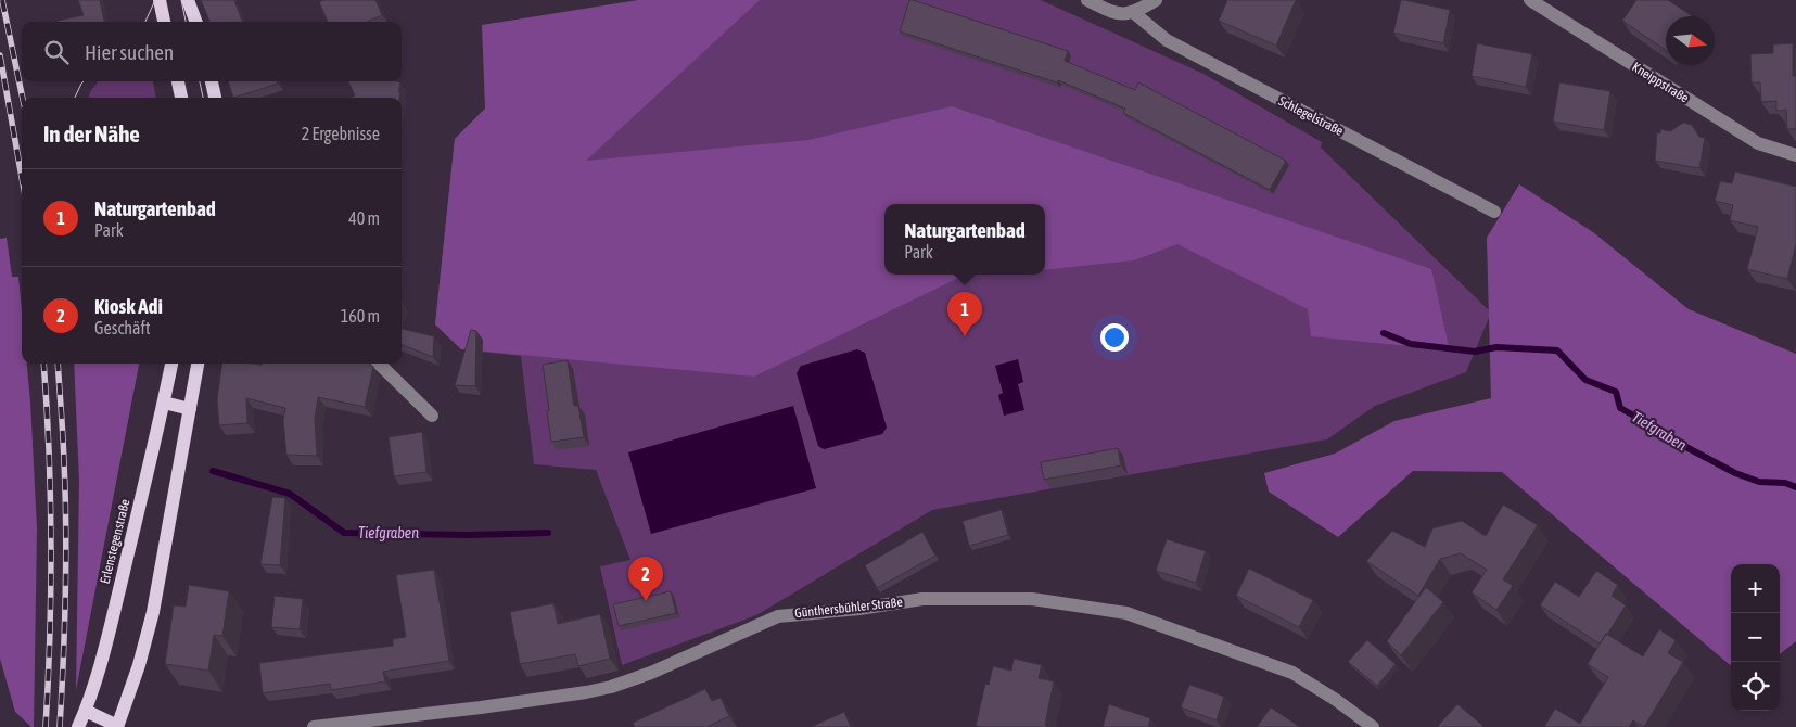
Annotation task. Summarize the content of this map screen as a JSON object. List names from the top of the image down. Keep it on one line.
{"streets":{"main road":["Erlenstegenstraße"],"street":["Kneippstraße","Schlegelstraße","Günthersbühler Straße"]},"water":["Tiefgraben"],"north":"right","page":{"search":"Hier suchen","heading":["In der Nähe","2 Ergebnisse"],"list":[{"mark":"1","name":"Naturgartenbad","note":"Park","value":"40 m"},{"mark":"2","name":"Kiosk Adi","note":"Geschäft","value":"160 m"}],"popup":["Naturgartenbad","Park"],"pins":["1","2"],"map_buttons":["+","−"]}}
